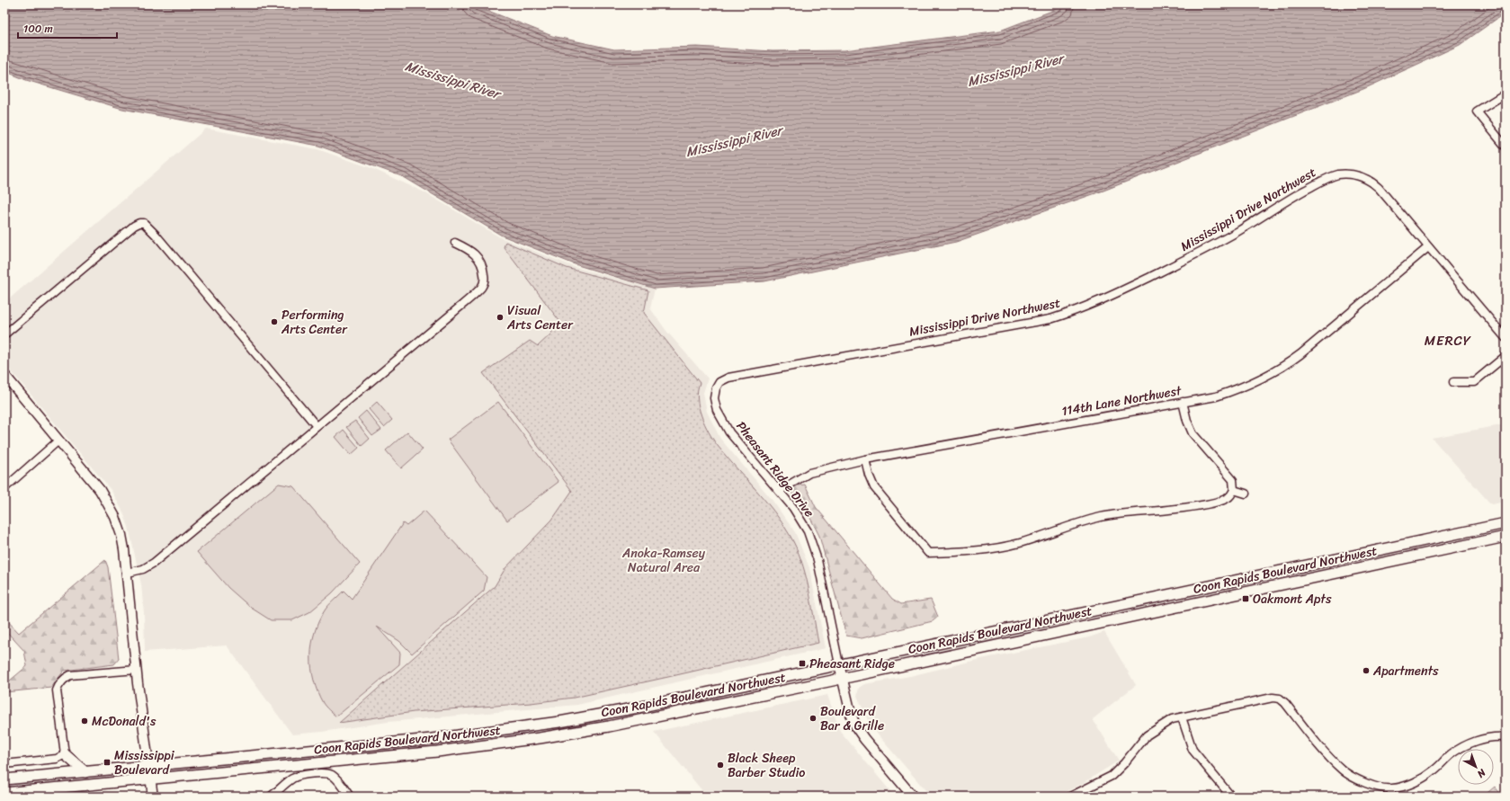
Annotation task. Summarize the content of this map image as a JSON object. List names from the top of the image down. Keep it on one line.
{"streets":{"main road":["Coon Rapids Boulevard Northwest"],"street":["Mississippi Drive Northwest","114th Lane Northwest","Pheasant Ridge Drive"]},"crossings":[["Mississippi Drive Northwest","114th Lane Northwest"],["Mississippi Drive Northwest","Pheasant Ridge Drive"],["114th Lane Northwest","Pheasant Ridge Drive"],["Pheasant Ridge Drive","Coon Rapids Boulevard Northwest"]],"districts":["MERCY"],"water":["Mississippi River"],"parks":["Anoka-Ramsey Natural Area"],"places":{"other":["Visual Arts Center","Performing Arts Center","Apartments","Boulevard Bar & Grille","McDonald's","Black Sheep Barber Studio"],"transit":["Oakmont Apts","Pheasant Ridge","Mississippi Boulevard"]},"scale_bar":"100 m","north":"bottom right"}
